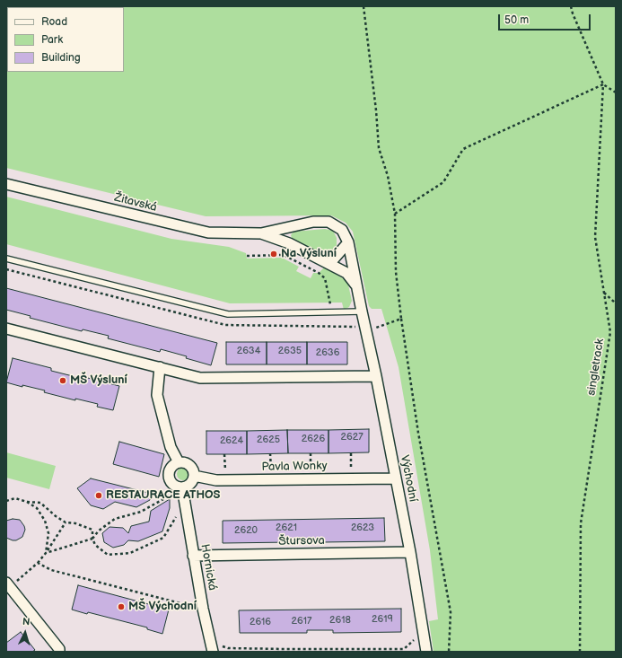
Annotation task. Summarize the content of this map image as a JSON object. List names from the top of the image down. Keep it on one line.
{"streets":{"street":["Žitavská","Pavla Wonky","Východní","Štursova","Hornická"],"path":["singletrack"]},"crossings":[["Žitavská","Východní"],["Pavla Wonky","Východní"],["Pavla Wonky","Hornická"],["Východní","Štursova"],["Štursova","Hornická"]],"places":["Na Výsluní","MŠ Výsluní","RESTAURACE ATHOS","MŠ Východní"],"house_numbers":["2634","2635","2636","2627","2626","2625","2624","2621","2623","2620","2619","2618","2617","2616"],"legend":["Road","Park","Building"],"scale_bar":"50 m","north":"top"}
